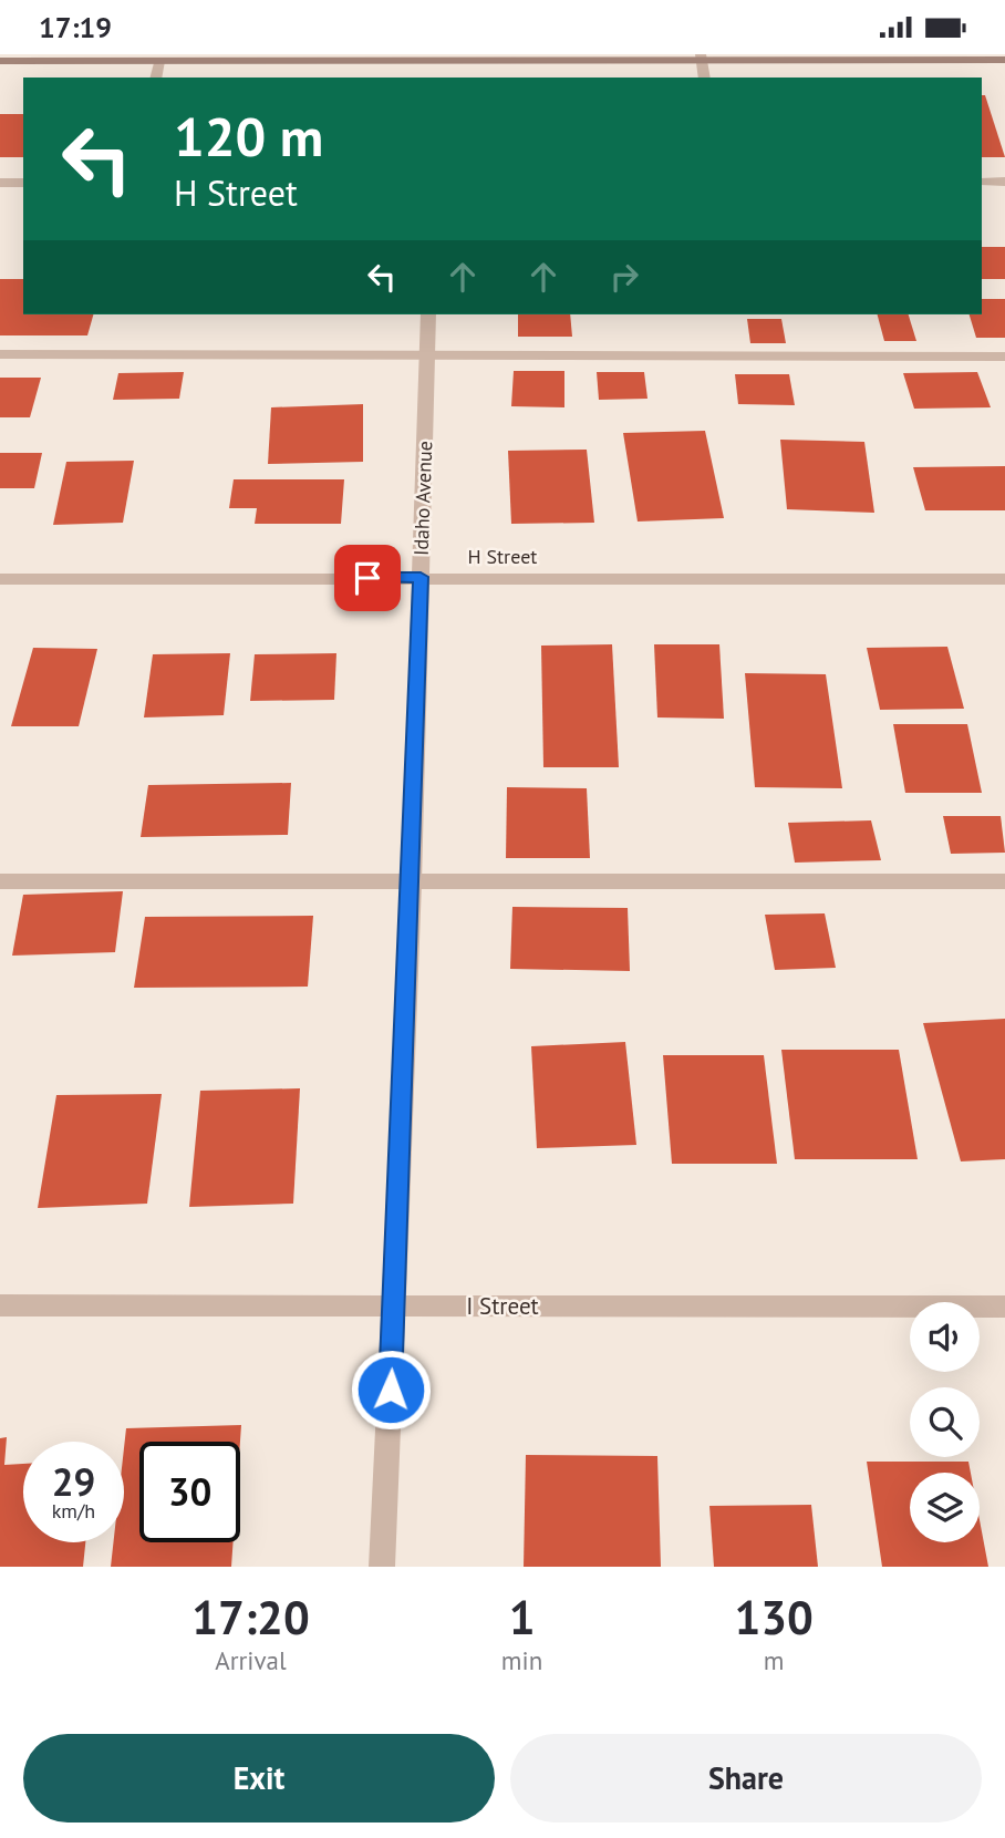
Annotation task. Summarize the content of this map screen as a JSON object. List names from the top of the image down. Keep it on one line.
{"streets":{"street":["Idaho Avenue","H Street","I Street"]},"crossings":[["Idaho Avenue","H Street"],["Idaho Avenue","I Street"]],"page":{"status":"17:19","turn":["120 m","H Street"],"speed":"29 km/h","limit":"30","eta":["17:20","Arrival","1","min","130","m"],"buttons":["Exit","Share"]}}
